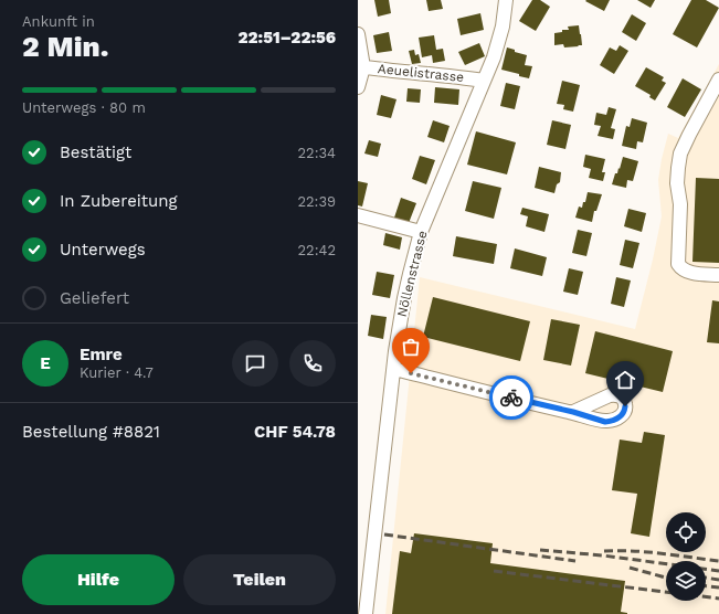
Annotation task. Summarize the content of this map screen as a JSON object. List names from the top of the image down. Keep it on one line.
{"streets":{"street":["Aeuelistrasse","Nöllenstrasse"]},"crossings":[["Aeuelistrasse","Nöllenstrasse"]],"page":{"heading":["2 Min.","Ankunft in","22:51–22:56"],"panel":["Emre","Kurier · 4.7","Bestellung #8821","CHF 54.78"],"bar":"Unterwegs · 80 m","list":[["Bestätigt","22:34"],["In Zubereitung","22:39"],["Unterwegs","22:42"],"Geliefert"],"round":"E","buttons":["Hilfe","Teilen"]}}
